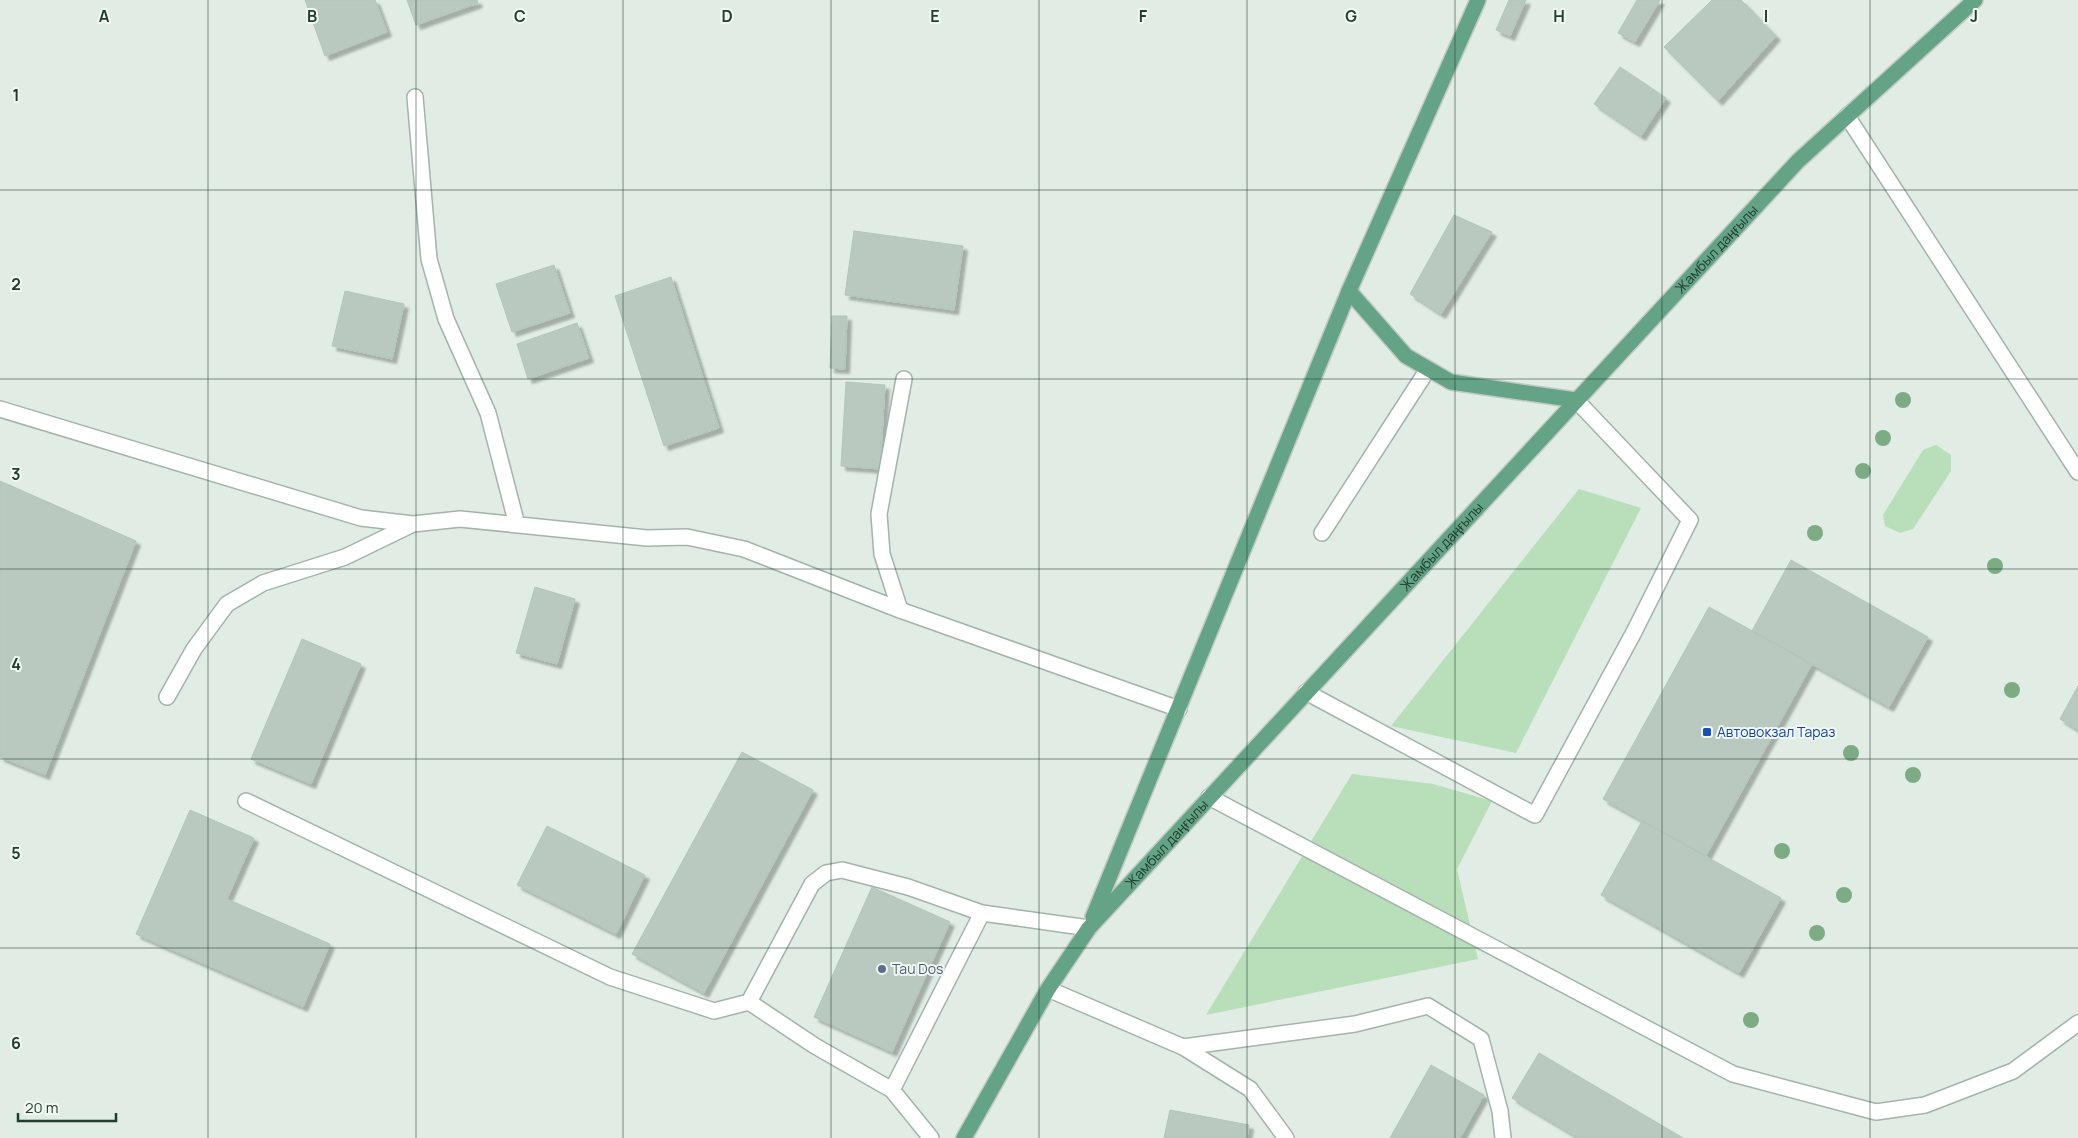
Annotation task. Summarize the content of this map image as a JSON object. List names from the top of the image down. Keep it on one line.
{"streets":{"main road":["Жамбыл даңғылы"]},"places":{"transit":["Автовокзал Тараз"],"other":["Tau Dos"]},"scale_bar":"20 m","grid":{"columns":["A","B","C","D","E","F","G","H","I","J"],"rows":["1","2","3","4","5","6"]}}
